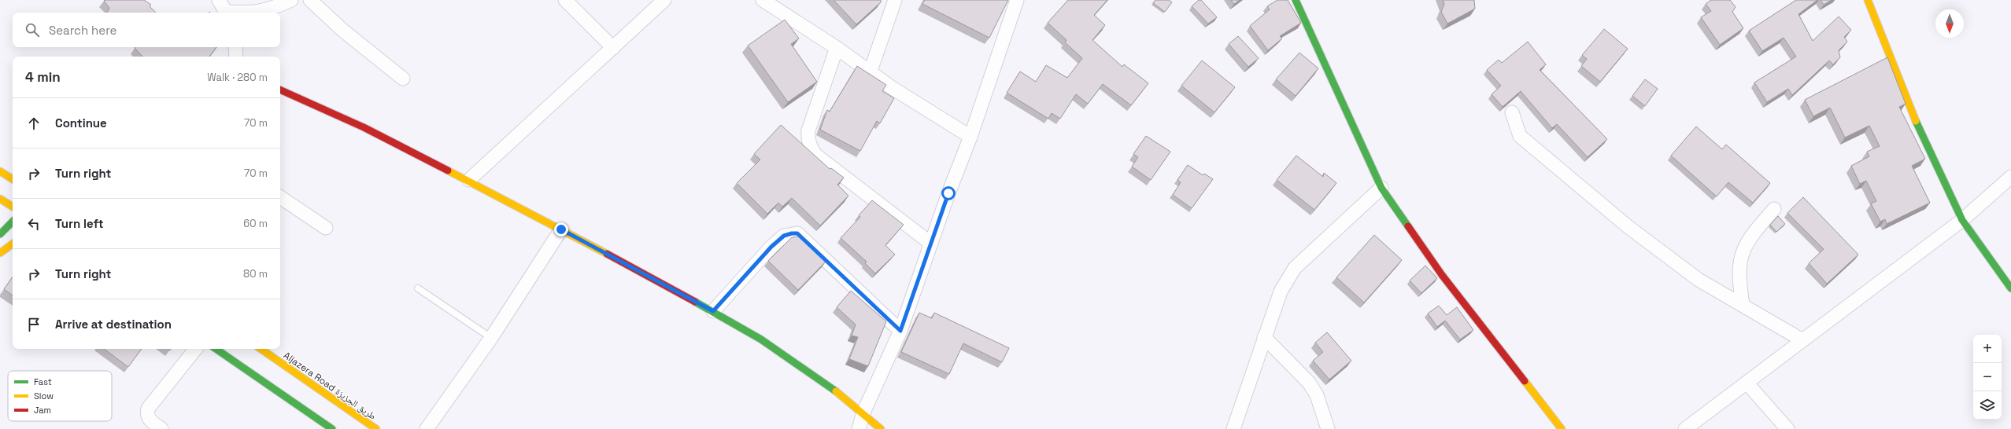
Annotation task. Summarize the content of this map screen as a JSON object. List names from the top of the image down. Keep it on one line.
{"streets":{"street":["Aljazera Road طريق الجزيزة"]},"legend":["Fast","Slow","Jam"],"north":"bottom","page":{"search":"Search here","heading":["4 min","Walk · 280 m"],"list":[["Continue","70 m"],["Turn right","70 m"],["Turn left","60 m"],["Turn right","80 m"],"Arrive at destination"],"map_buttons":["+","−"]}}
